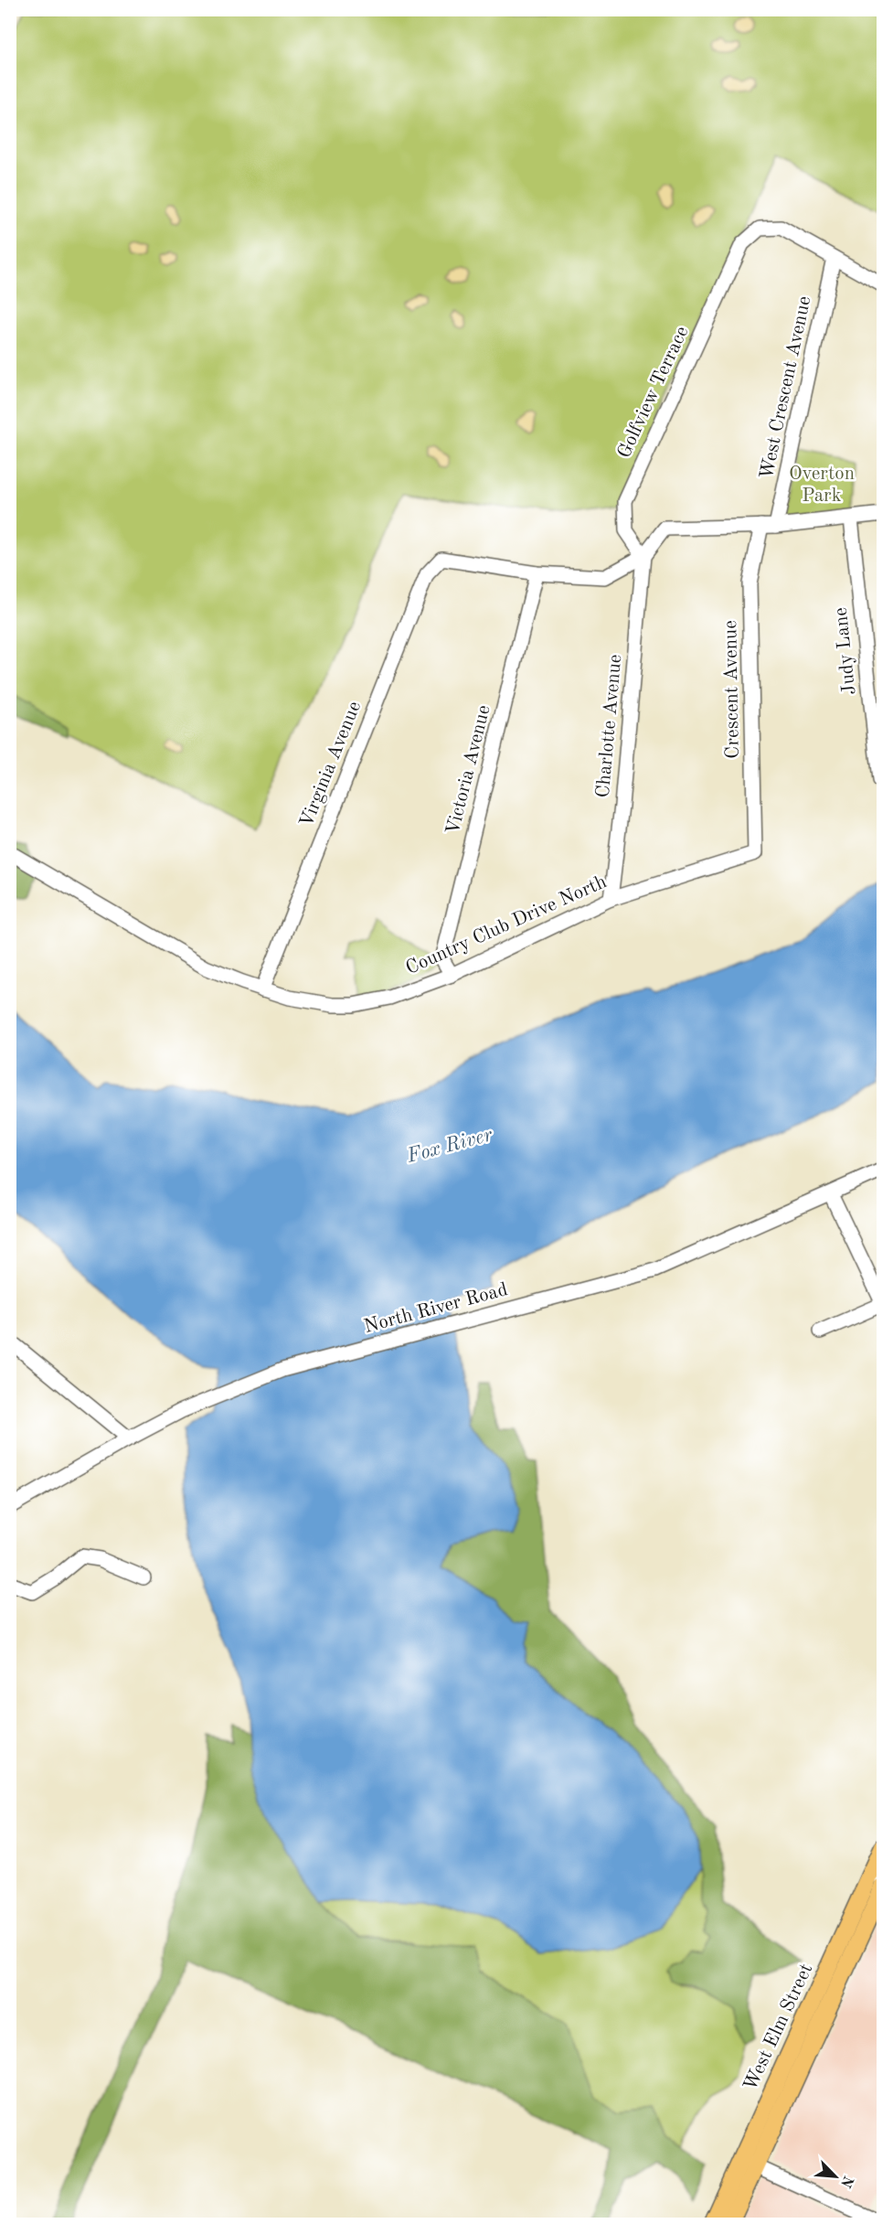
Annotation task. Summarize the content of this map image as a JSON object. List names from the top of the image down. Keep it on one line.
{"streets":{"main road":["West Elm Street"],"street":["West Crescent Avenue","Golfview Terrace","Judy Lane","Crescent Avenue","Charlotte Avenue","Virginia Avenue","Victoria Avenue","Country Club Drive North","North River Road"]},"crossings":[["West Crescent Avenue","Golfview Terrace"],["Golfview Terrace","Charlotte Avenue"],["Crescent Avenue","Country Club Drive North"],["Charlotte Avenue","Country Club Drive North"],["Virginia Avenue","Victoria Avenue"],["Virginia Avenue","Country Club Drive North"],["Victoria Avenue","Country Club Drive North"]],"water":["Fox River"],"parks":["Overton Park"],"north":"bottom right"}
